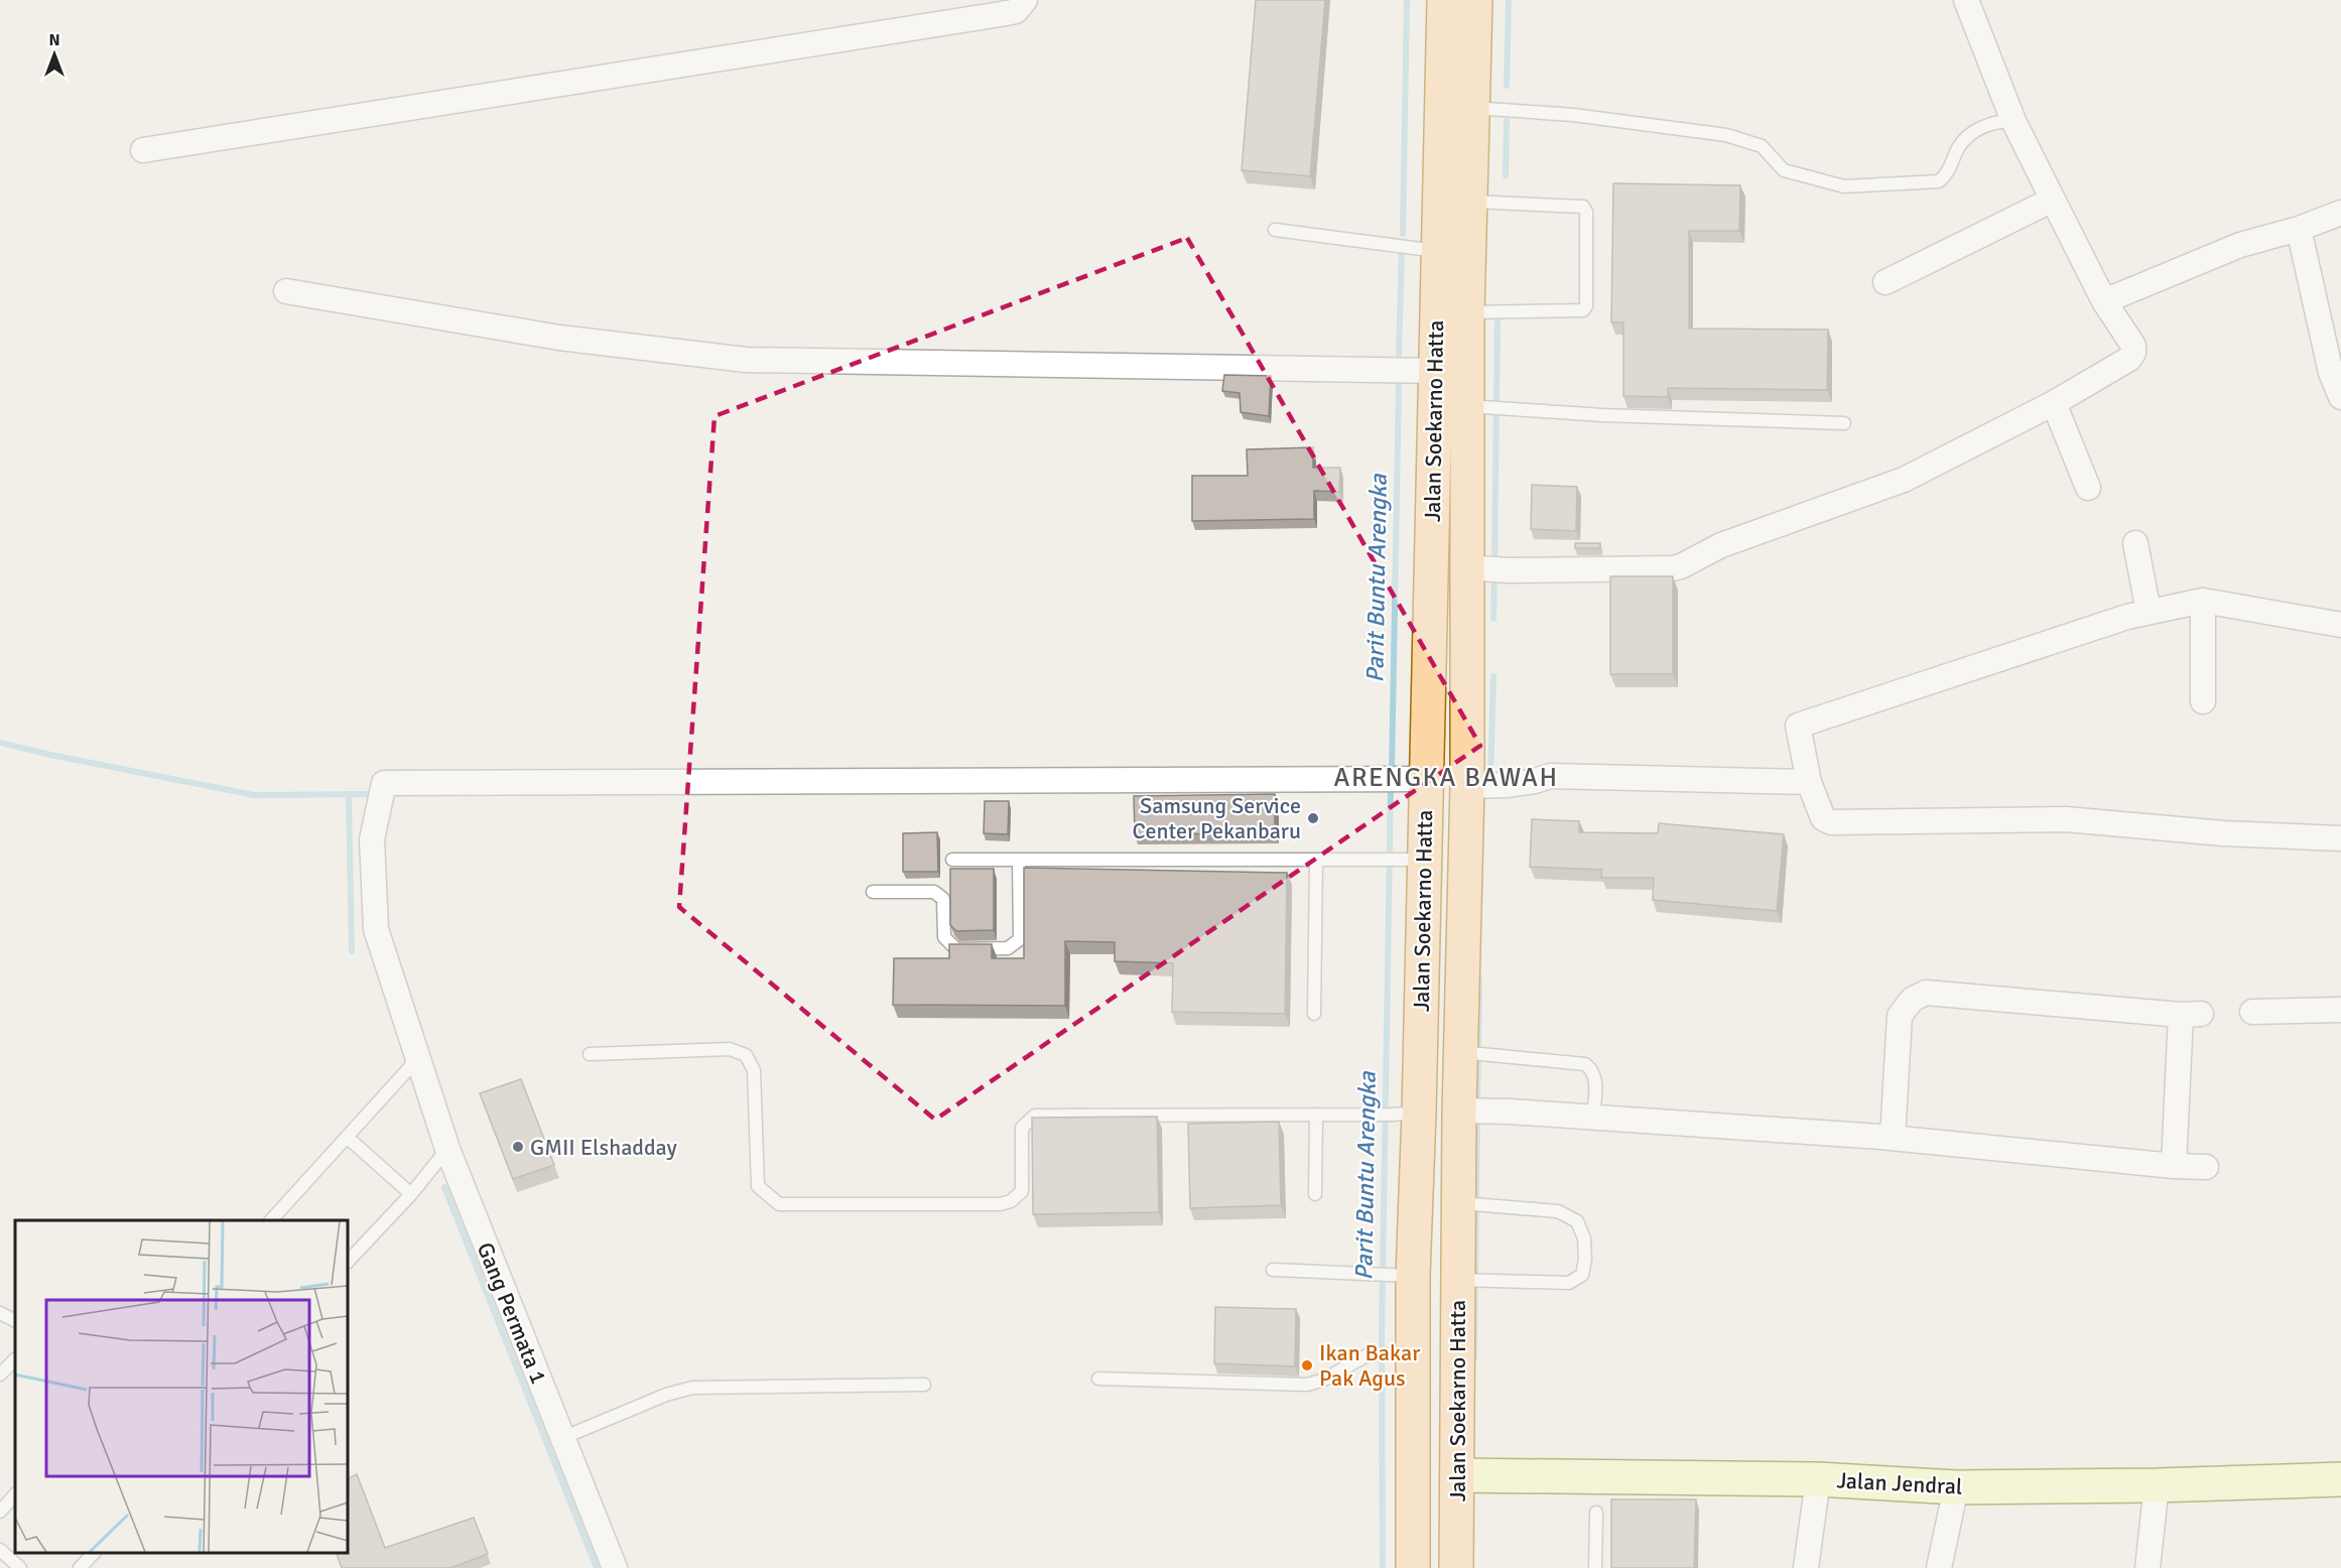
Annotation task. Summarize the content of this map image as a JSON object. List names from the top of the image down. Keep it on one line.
{"streets":{"main road":["Jalan Soekarno Hatta","Jalan Jendral"],"street":["Gang Permata 1"]},"crossings":[["Jalan Soekarno Hatta","Gang Permata 1"],["Jalan Soekarno Hatta","Jalan Jendral"]],"districts":["ARENGKA BAWAH"],"water":["Parit Buntu Arengka"],"places":["Samsung Service Center Pekanbaru","GMII Elshadday","Ikan Bakar Pak Agus"],"north":"top"}
